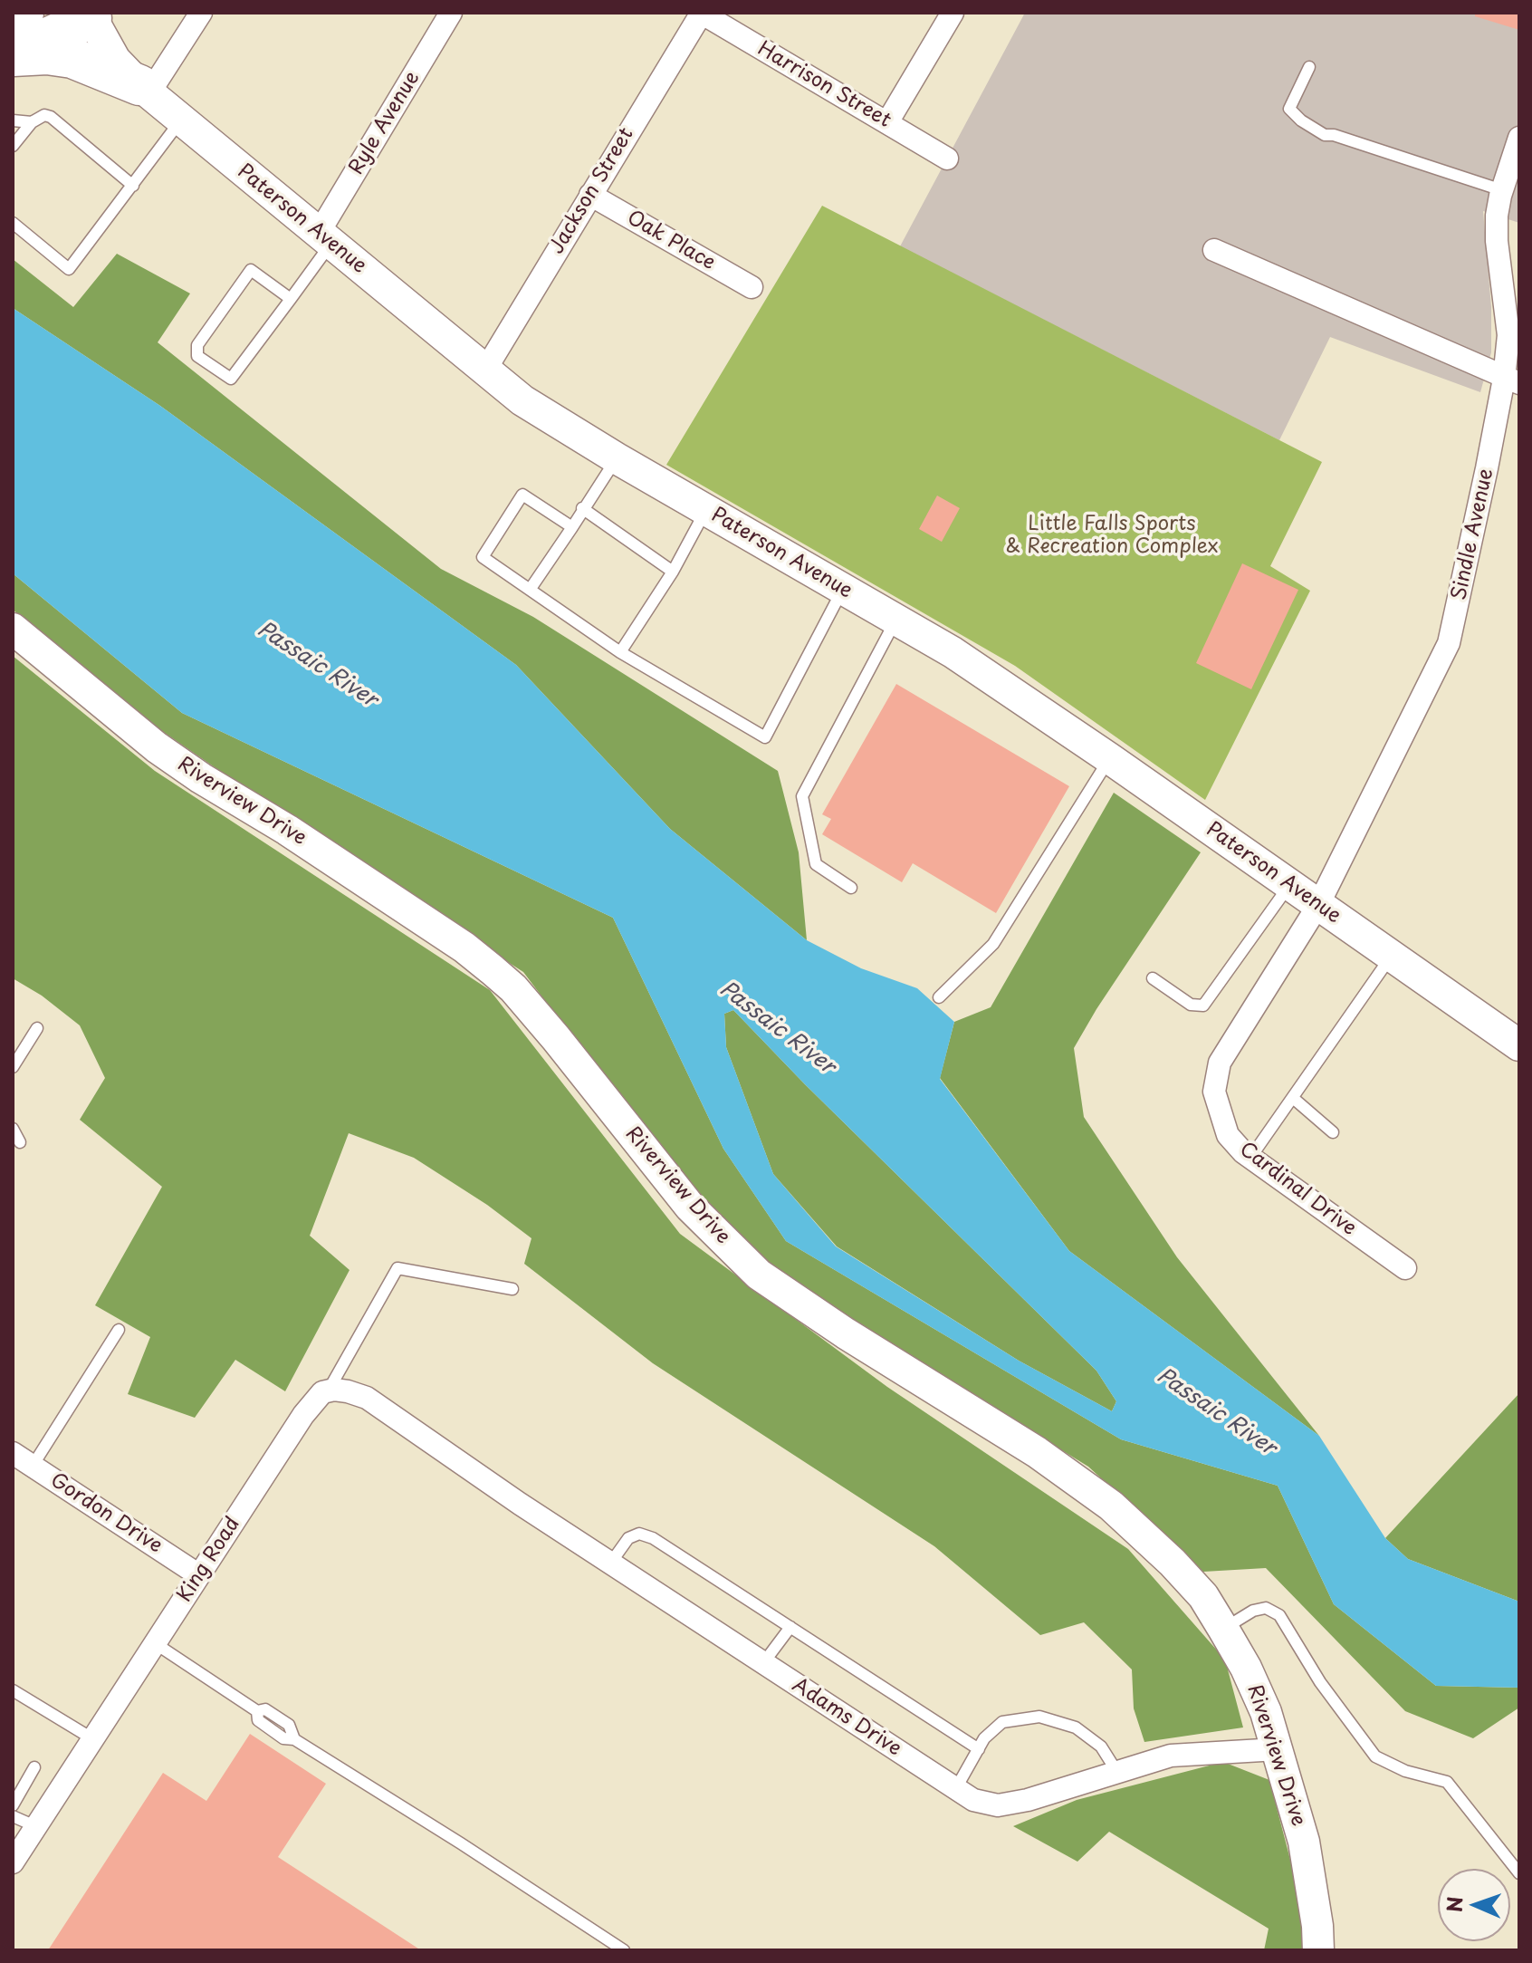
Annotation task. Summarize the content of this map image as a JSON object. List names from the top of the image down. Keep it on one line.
{"streets":{"street":["Harrison Street","Ryle Avenue","Jackson Street","Paterson Avenue","Oak Place","Sindle Avenue","Riverview Drive","Cardinal Drive","Gordon Drive","King Road","Adams Drive"]},"crossings":[["Harrison Street","Jackson Street"],["Ryle Avenue","Paterson Avenue"],["Jackson Street","Paterson Avenue"],["Jackson Street","Oak Place"],["Paterson Avenue","Sindle Avenue"],["Paterson Avenue","Cardinal Drive"],["Sindle Avenue","Cardinal Drive"],["Riverview Drive","Adams Drive"],["Gordon Drive","King Road"],["King Road","Adams Drive"]],"water":["Passaic River"],"parks":["Little Falls Sports & Recreation Complex"],"north":"left"}
